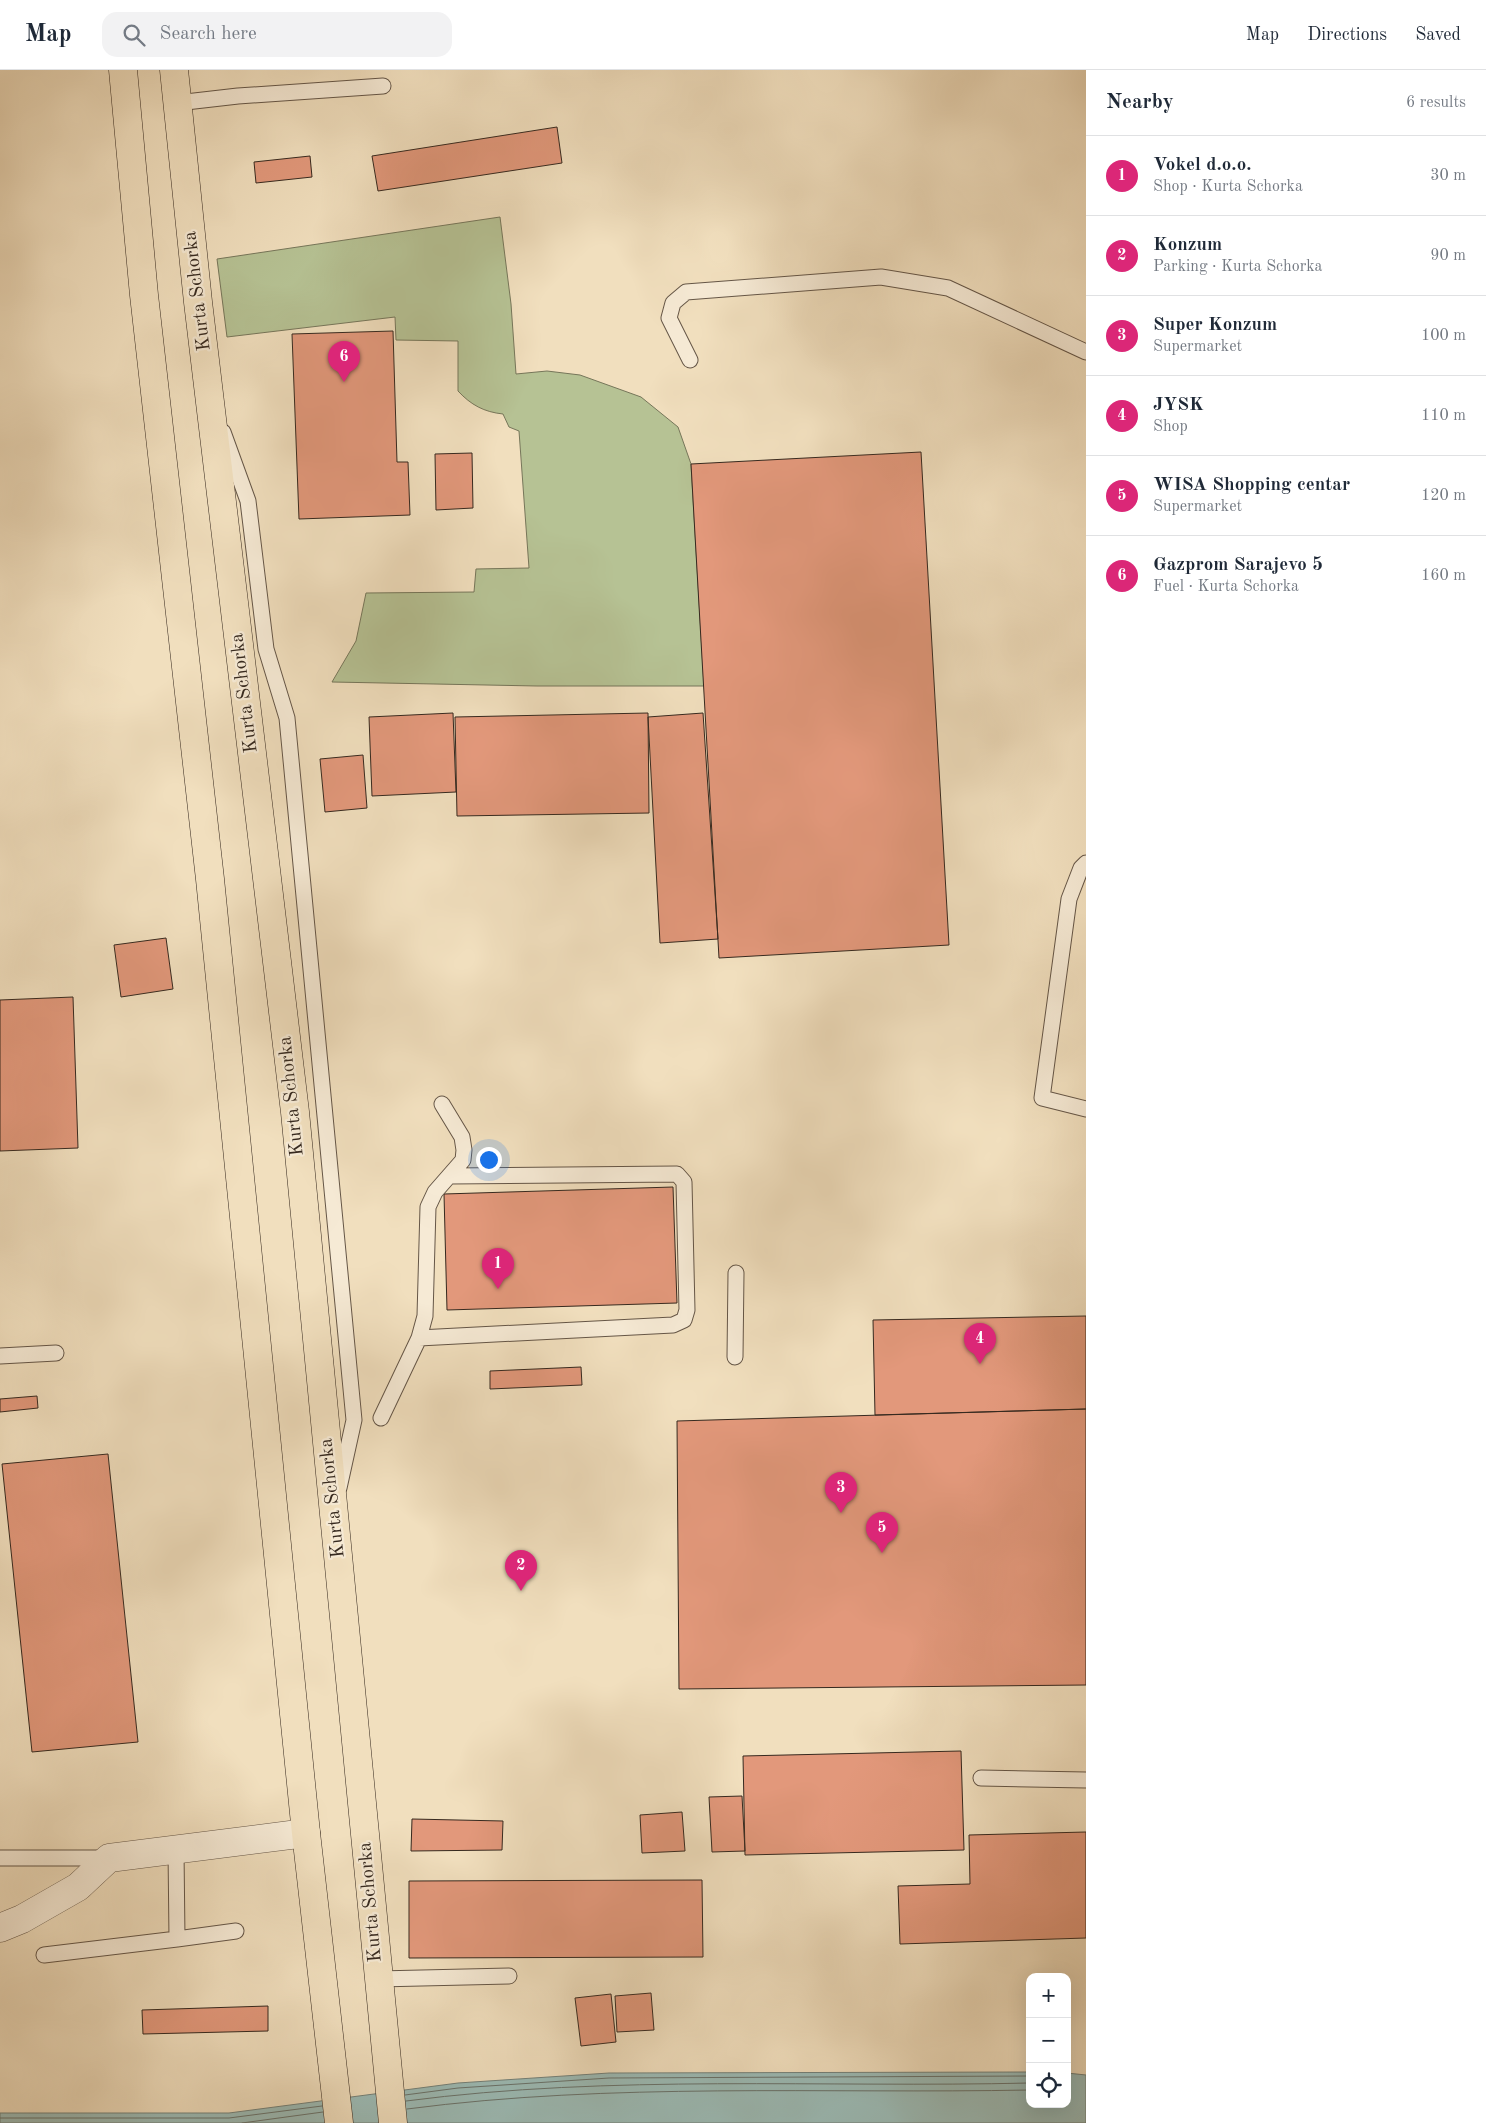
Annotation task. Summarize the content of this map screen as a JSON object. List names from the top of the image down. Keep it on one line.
{"streets":{"main road":["Kurta Schorka"]},"page":{"header":"Map","search":"Search here","nav":["Map","Directions","Saved"],"heading":["Nearby","6 results"],"list":[{"mark":"1","name":"Vokel d.o.o.","note":"Shop · Kurta Schorka","value":"30 m"},{"mark":"2","name":"Konzum","note":"Parking · Kurta Schorka","value":"90 m"},{"mark":"3","name":"Super Konzum","note":"Supermarket","value":"100 m"},{"mark":"4","name":"JYSK","note":"Shop","value":"110 m"},{"mark":"5","name":"WISA Shopping centar","note":"Supermarket","value":"120 m"},{"mark":"6","name":"Gazprom Sarajevo 5","note":"Fuel · Kurta Schorka","value":"160 m"}],"pins":["6","1","4","3","5","2"],"map_buttons":["+","−"]}}
